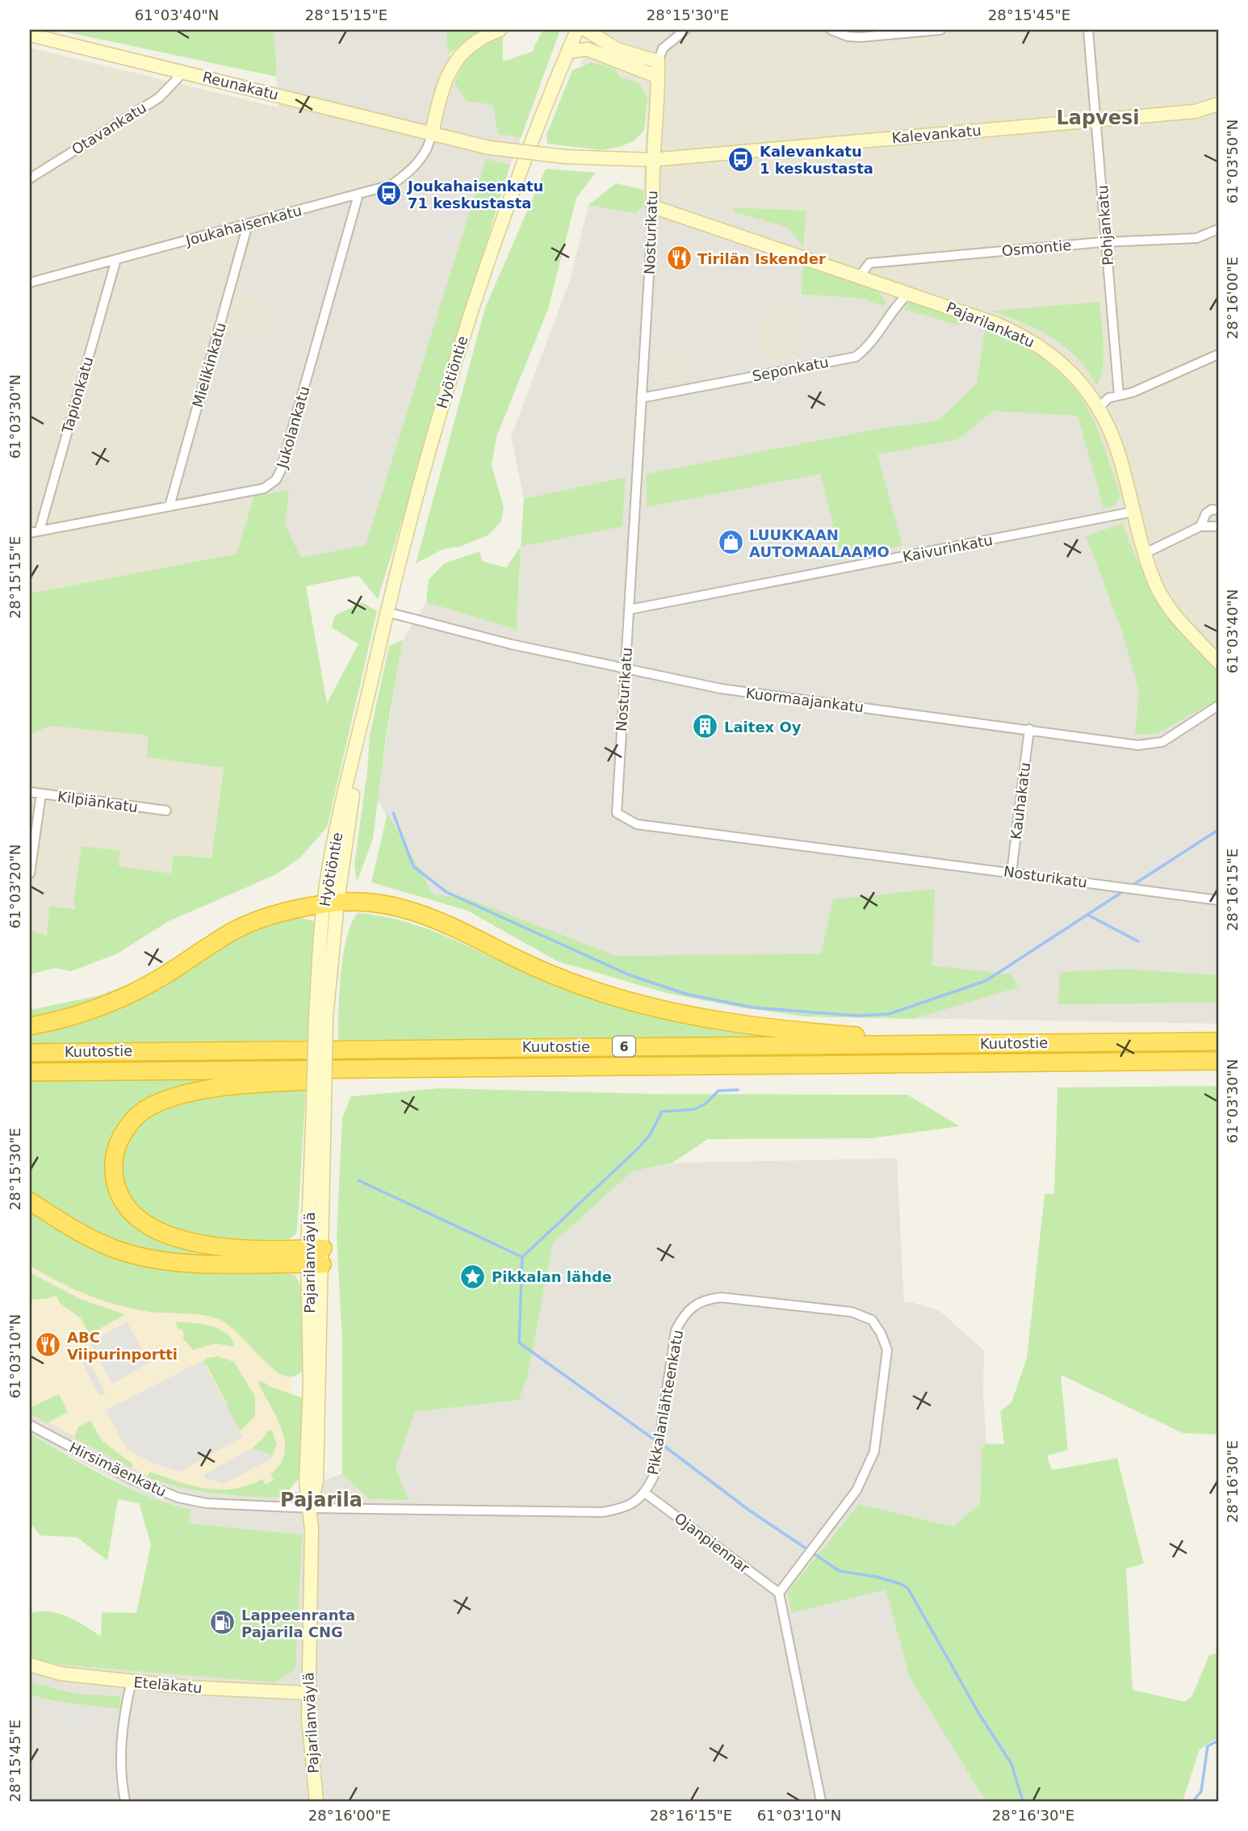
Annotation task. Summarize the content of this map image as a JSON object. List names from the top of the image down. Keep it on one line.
{"streets":{"highway":["Kuutostie","6"],"main road":["Reunakatu","Kalevankatu","Nosturikatu","Pajarilankatu","Hyötiöntie","Pajarilanväylä","Eteläkatu"],"street":["Otavankatu","Joukahaisenkatu","Pohjankatu","Osmontie","Mielikinkatu","Seponkatu","Tapionkatu","Jukolankatu","Kaivurinkatu","Kuormaajankatu","Kauhakatu","Kilpiänkatu","Pikkalanlähteenkatu","Hirsimäenkatu","Ojanpiennar"]},"crossings":[["Reunakatu","Otavankatu"],["Reunakatu","Kalevankatu"],["Reunakatu","Joukahaisenkatu"],["Kalevankatu","Pohjankatu"],["Kalevankatu","Nosturikatu"],["Joukahaisenkatu","Mielikinkatu"],["Joukahaisenkatu","Tapionkatu"],["Joukahaisenkatu","Jukolankatu"],["Pohjankatu","Osmontie"],["Nosturikatu","Pajarilankatu"],["Nosturikatu","Seponkatu"],["Nosturikatu","Kaivurinkatu"],["Nosturikatu","Kuormaajankatu"],["Nosturikatu","Kauhakatu"],["Osmontie","Pajarilankatu"],["Pajarilankatu","Seponkatu"],["Pajarilankatu","Kaivurinkatu"],["Mielikinkatu","Jukolankatu"],["Hyötiöntie","Kuormaajankatu"],["Hyötiöntie","Pajarilanväylä"],["Tapionkatu","Jukolankatu"],["Kuormaajankatu","Kauhakatu"],["Pajarilanväylä","Pikkalanlähteenkatu"],["Pajarilanväylä","Hirsimäenkatu"],["Pajarilanväylä","Eteläkatu"],["Pikkalanlähteenkatu","Hirsimäenkatu"],["Pikkalanlähteenkatu","Ojanpiennar"]],"districts":["Lapvesi","Pajarila"],"places":{"bus stop":["Kalevankatu 1 keskustasta","Joukahaisenkatu 71 keskustasta"],"restaurant":["Tirilän Iskender","ABC Viipurinportti"],"shop":["LUUKKAAN AUTOMAALAAMO"],"building":["Laitex Oy"],"place":["Pikkalan lähde"],"fuel station":["Lappeenranta Pajarila CNG"]},"coordinates":["61°03'40\"N","28°15'15\"E","28°15'30\"E","28°15'45\"E","61°03'50\"N","28°16'00\"E","61°03'30\"N","61°03'20\"N","28°16'15\"E","61°03'10\"N","28°16'30\"E"]}
